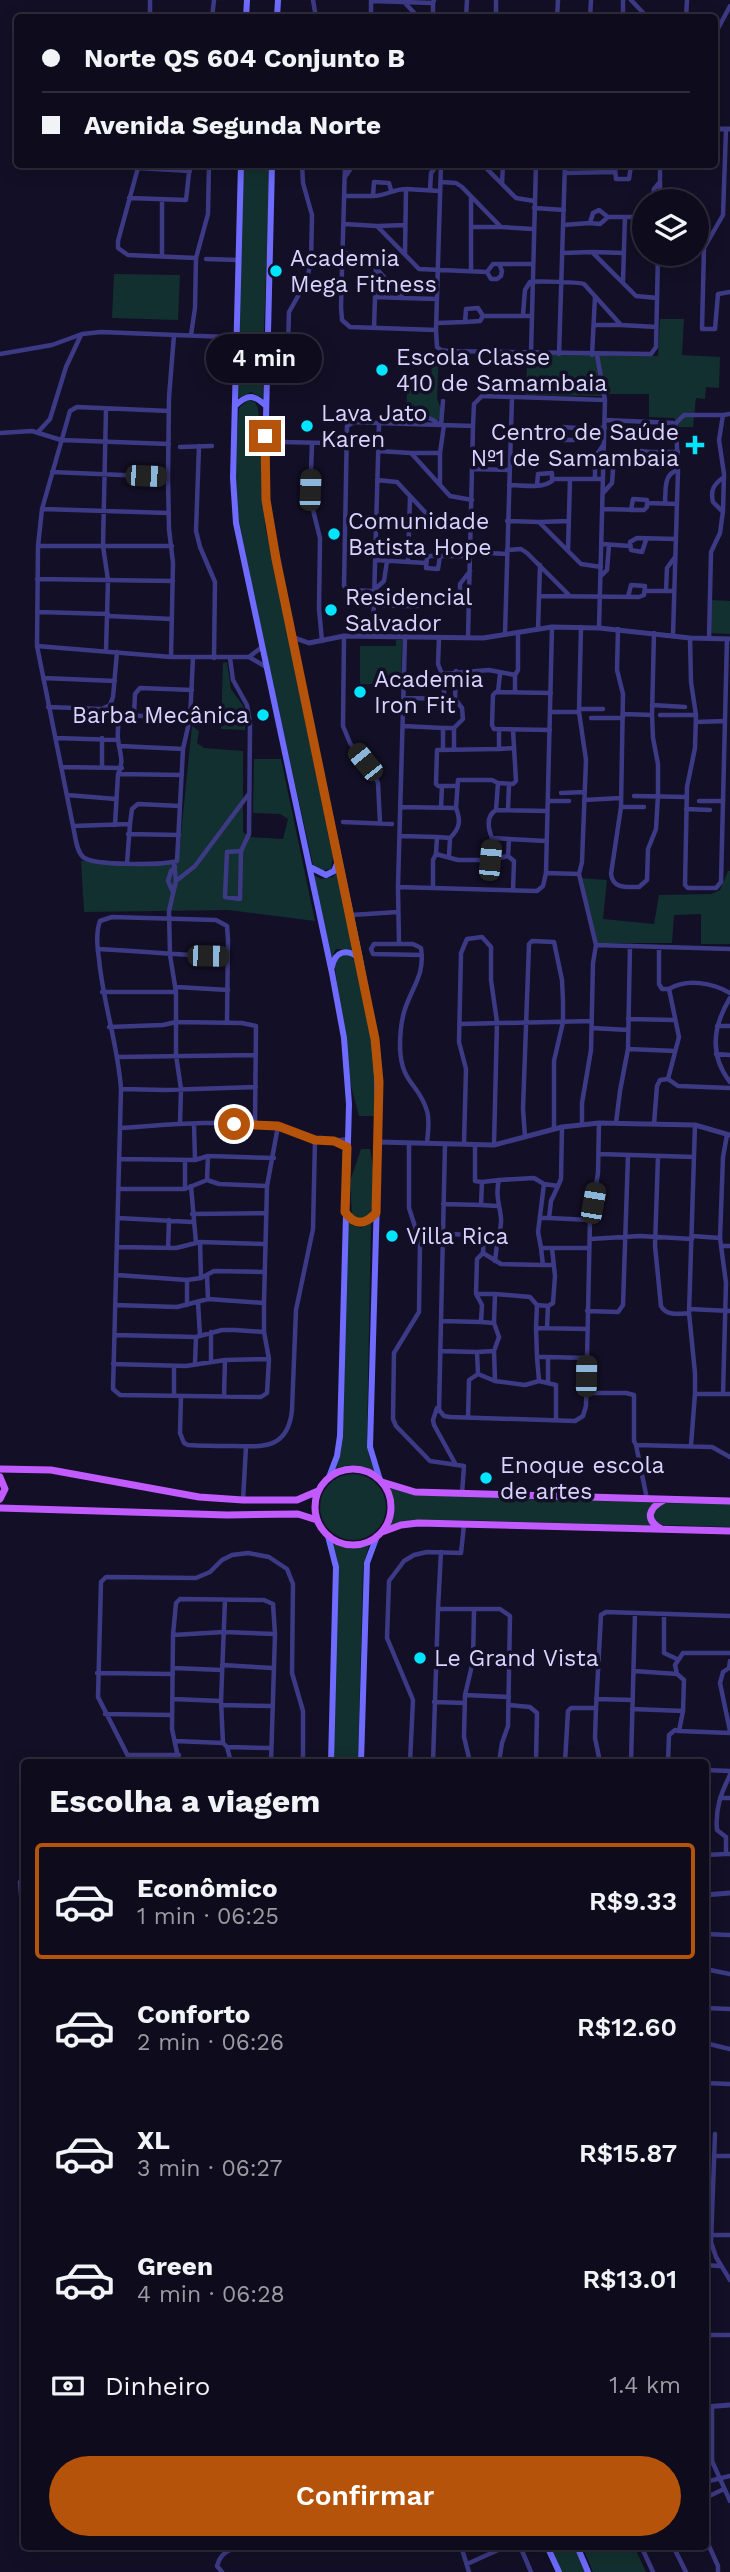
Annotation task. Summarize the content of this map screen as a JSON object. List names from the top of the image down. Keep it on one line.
{"places":{"other":["Academia Mega Fitness","Escola Classe 410 de Samambaia","Lava Jato Karen","Comunidade Batista Hope","Residencial Salvador","Academia Iron Fit","Barba Mecânica","Villa Rica","Enoque escola de artes","Le Grand Vista"],"health":["Centro de Saúde Nº1 de Samambaia"]},"page":{"banner":["Norte QS 604 Conjunto B","Avenida Segunda Norte"],"bubble":"4 min","heading":"Escolha a viagem","list":[{"name":"Econômico","note":"1 min · 06:25","value":"R$9.33"},{"name":"Conforto","note":"2 min · 06:26","value":"R$12.60"},{"name":"XL","note":"3 min · 06:27","value":"R$15.87"},{"name":"Green","note":"4 min · 06:28","value":"R$13.01"}],"pay":["Dinheiro","1.4 km"],"buttons":"Confirmar"}}
